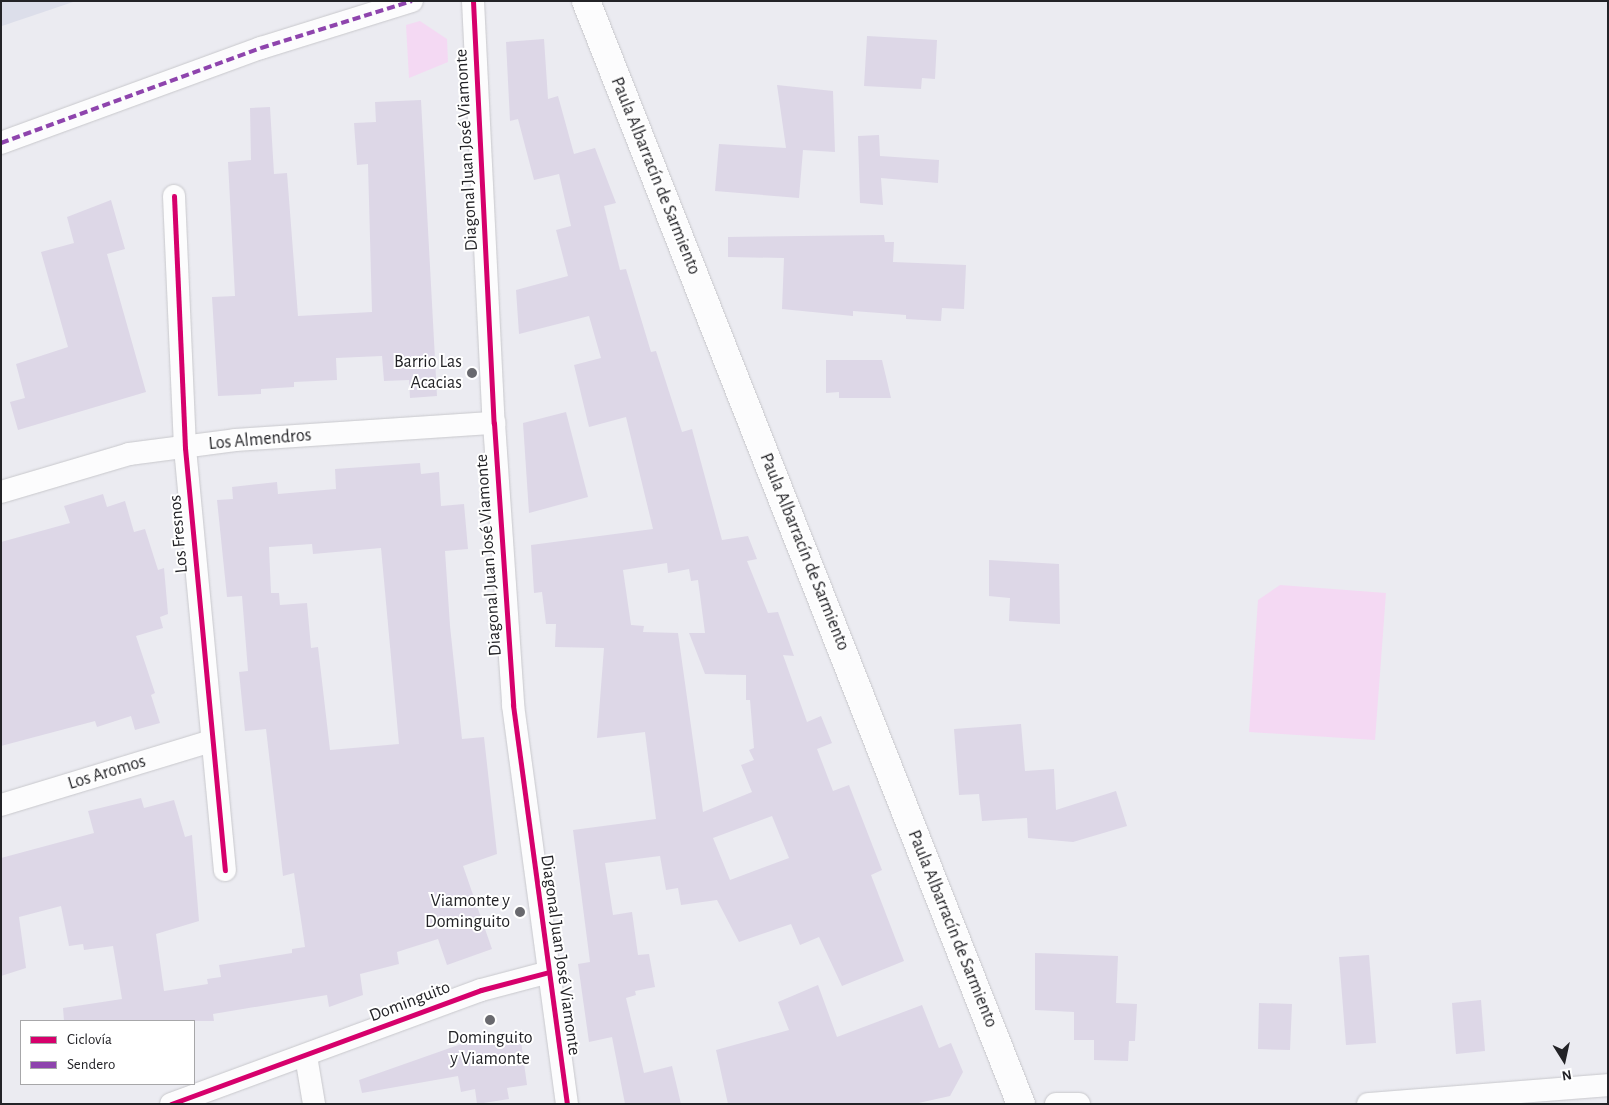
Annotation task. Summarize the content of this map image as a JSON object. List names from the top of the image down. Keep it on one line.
{"streets":{"main road":["Paula Albarracín de Sarmiento"],"street":["Diagonal Juan José Viamonte","Los Almendros","Los Fresnos","Los Aromos","Dominguito"]},"crossings":[["Diagonal Juan José Viamonte","Los Almendros"],["Diagonal Juan José Viamonte","Dominguito"],["Los Almendros","Los Fresnos"],["Los Fresnos","Los Aromos"]],"places":["Barrio Las Acacias","Viamonte y Dominguito","Dominguito y Viamonte"],"legend":["Ciclovía","Sendero"],"north":"bottom"}
